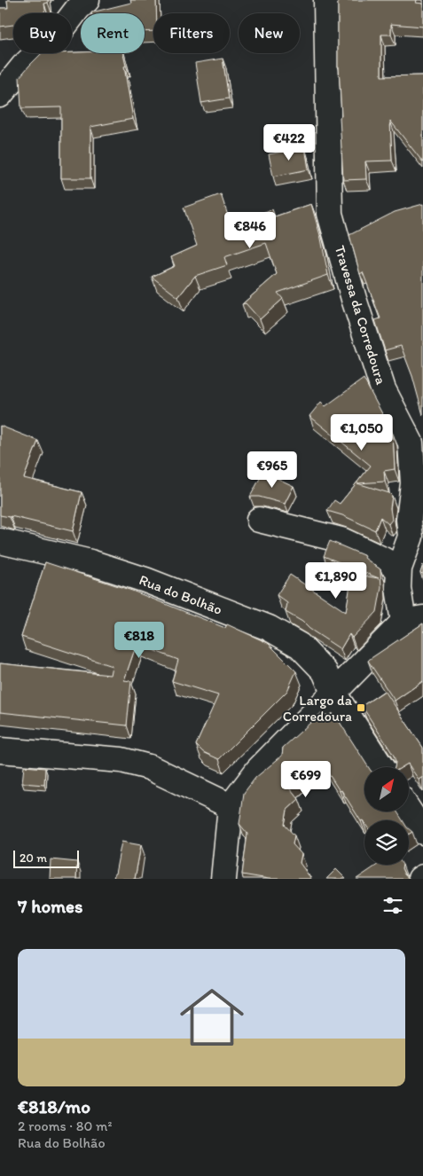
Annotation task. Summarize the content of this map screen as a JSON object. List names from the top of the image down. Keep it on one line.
{"streets":{"street":["Travessa da Corredoura","Rua do Bolhão"]},"places":{"transit":["Largo da Corredoura"]},"scale_bar":"20 m","north":"top right","page":{"chip":["Buy","Rent","Filters","New"],"price":["€422","€846","€1,050","€965","€1,890","€818","€699"],"scale":"20 m","heading":"7 homes","list":[{"name":"€818/mo","note":"2 rooms · 80 m² · Rua do Bolhão"}]}}
